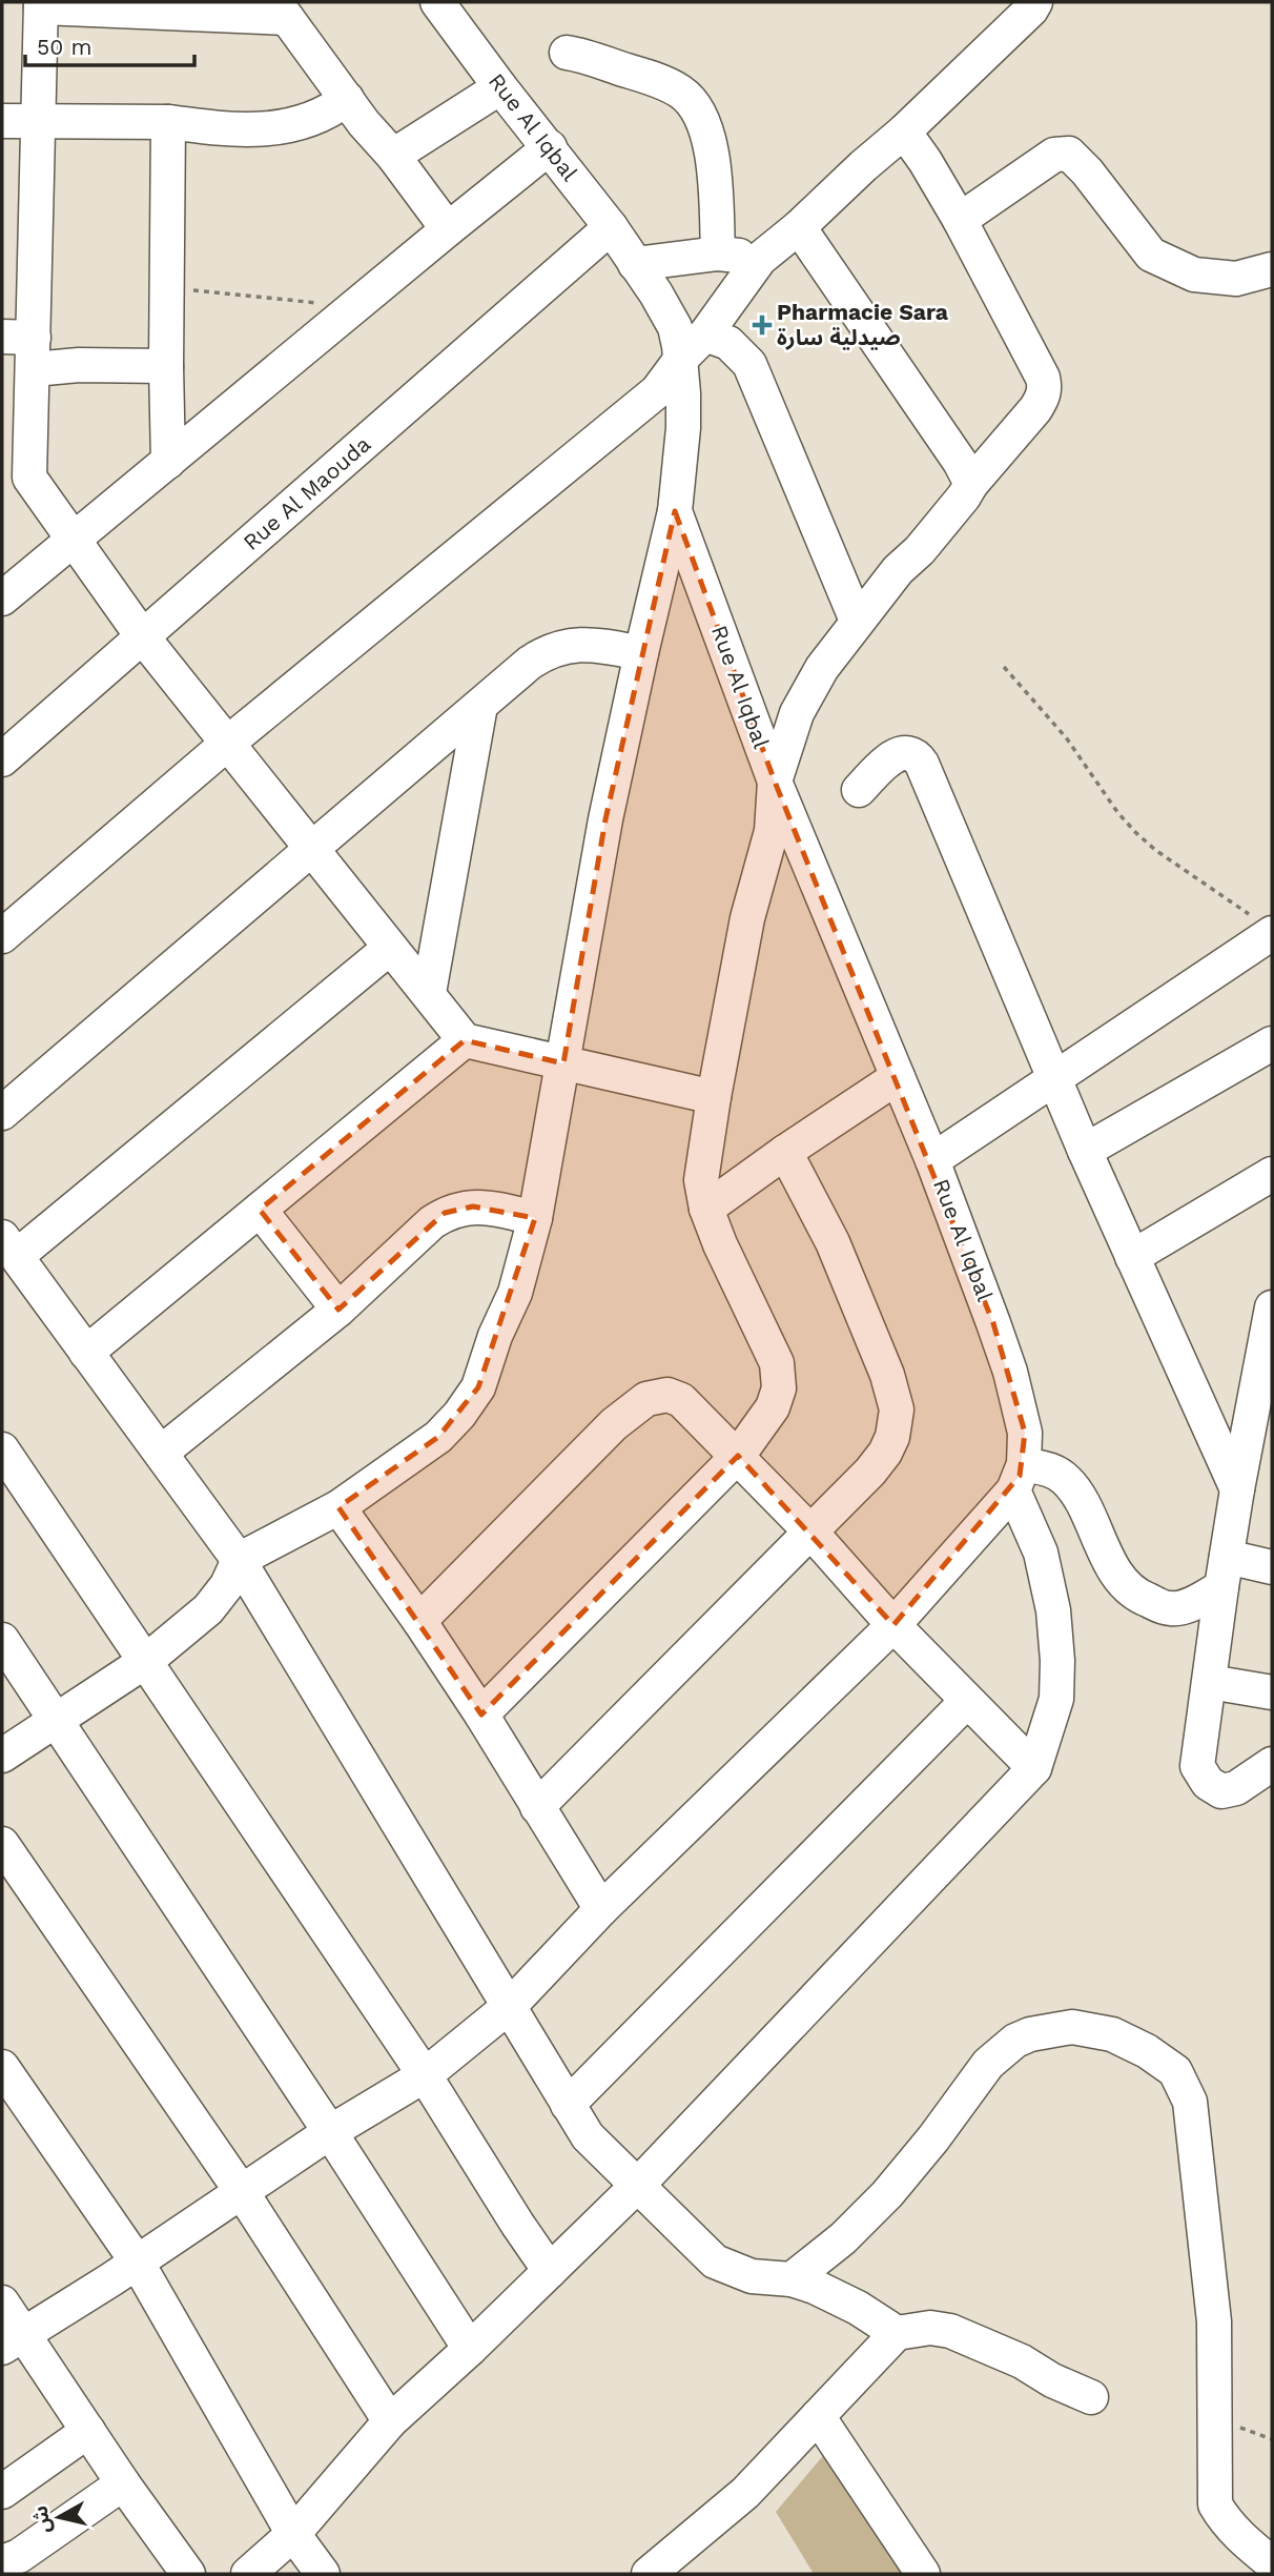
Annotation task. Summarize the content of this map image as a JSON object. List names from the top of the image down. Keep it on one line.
{"streets":{"street":["Rue Al Iqbal","Rue Al Maouda"]},"crossings":[["Rue Al Iqbal","Rue Al Maouda"]],"places":{"health":["Pharmacie Sara صيدلية سارة"]},"scale_bar":"50 m","north":"left"}
